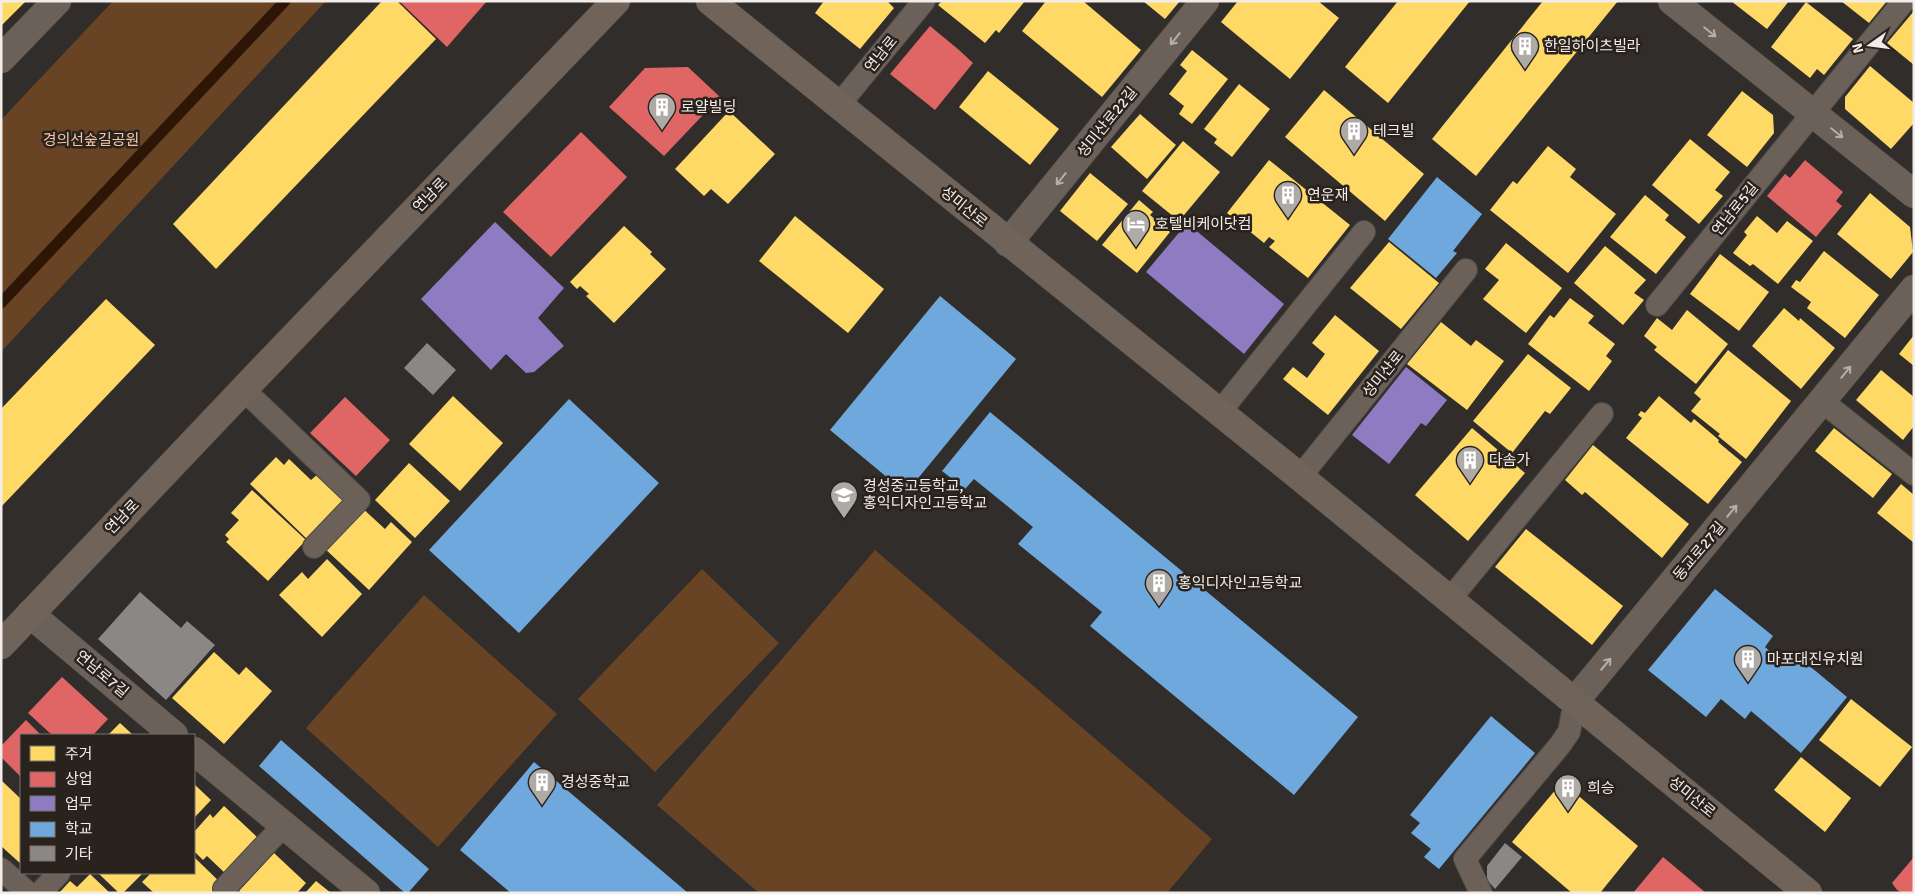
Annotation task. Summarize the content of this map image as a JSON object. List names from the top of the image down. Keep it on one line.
{"streets":{"street":["연남로","성미산로22길","성미산로","동교로27길","연남로7길"],"lane":["연남로5길"]},"crossings":[["연남로","성미산로"],["연남로","연남로7길"],["성미산로22길","성미산로"],["성미산로","동교로27길"]],"one_way":["성미산로22길","동교로27길"],"parks":["경의선숲길공원"],"places":{"building":["한일하이츠빌라","로얄빌딩","테크빌","연운재","다솜가","홍익디자인고등학교","마포대진유치원","경성중학교","희승"],"hotel":["호텔비케이닷컴"],"school or university":["경성중고등학교, 홍익디자인고등학교"]},"legend":["주거","상업","업무","학교","기타"],"north":"left"}
